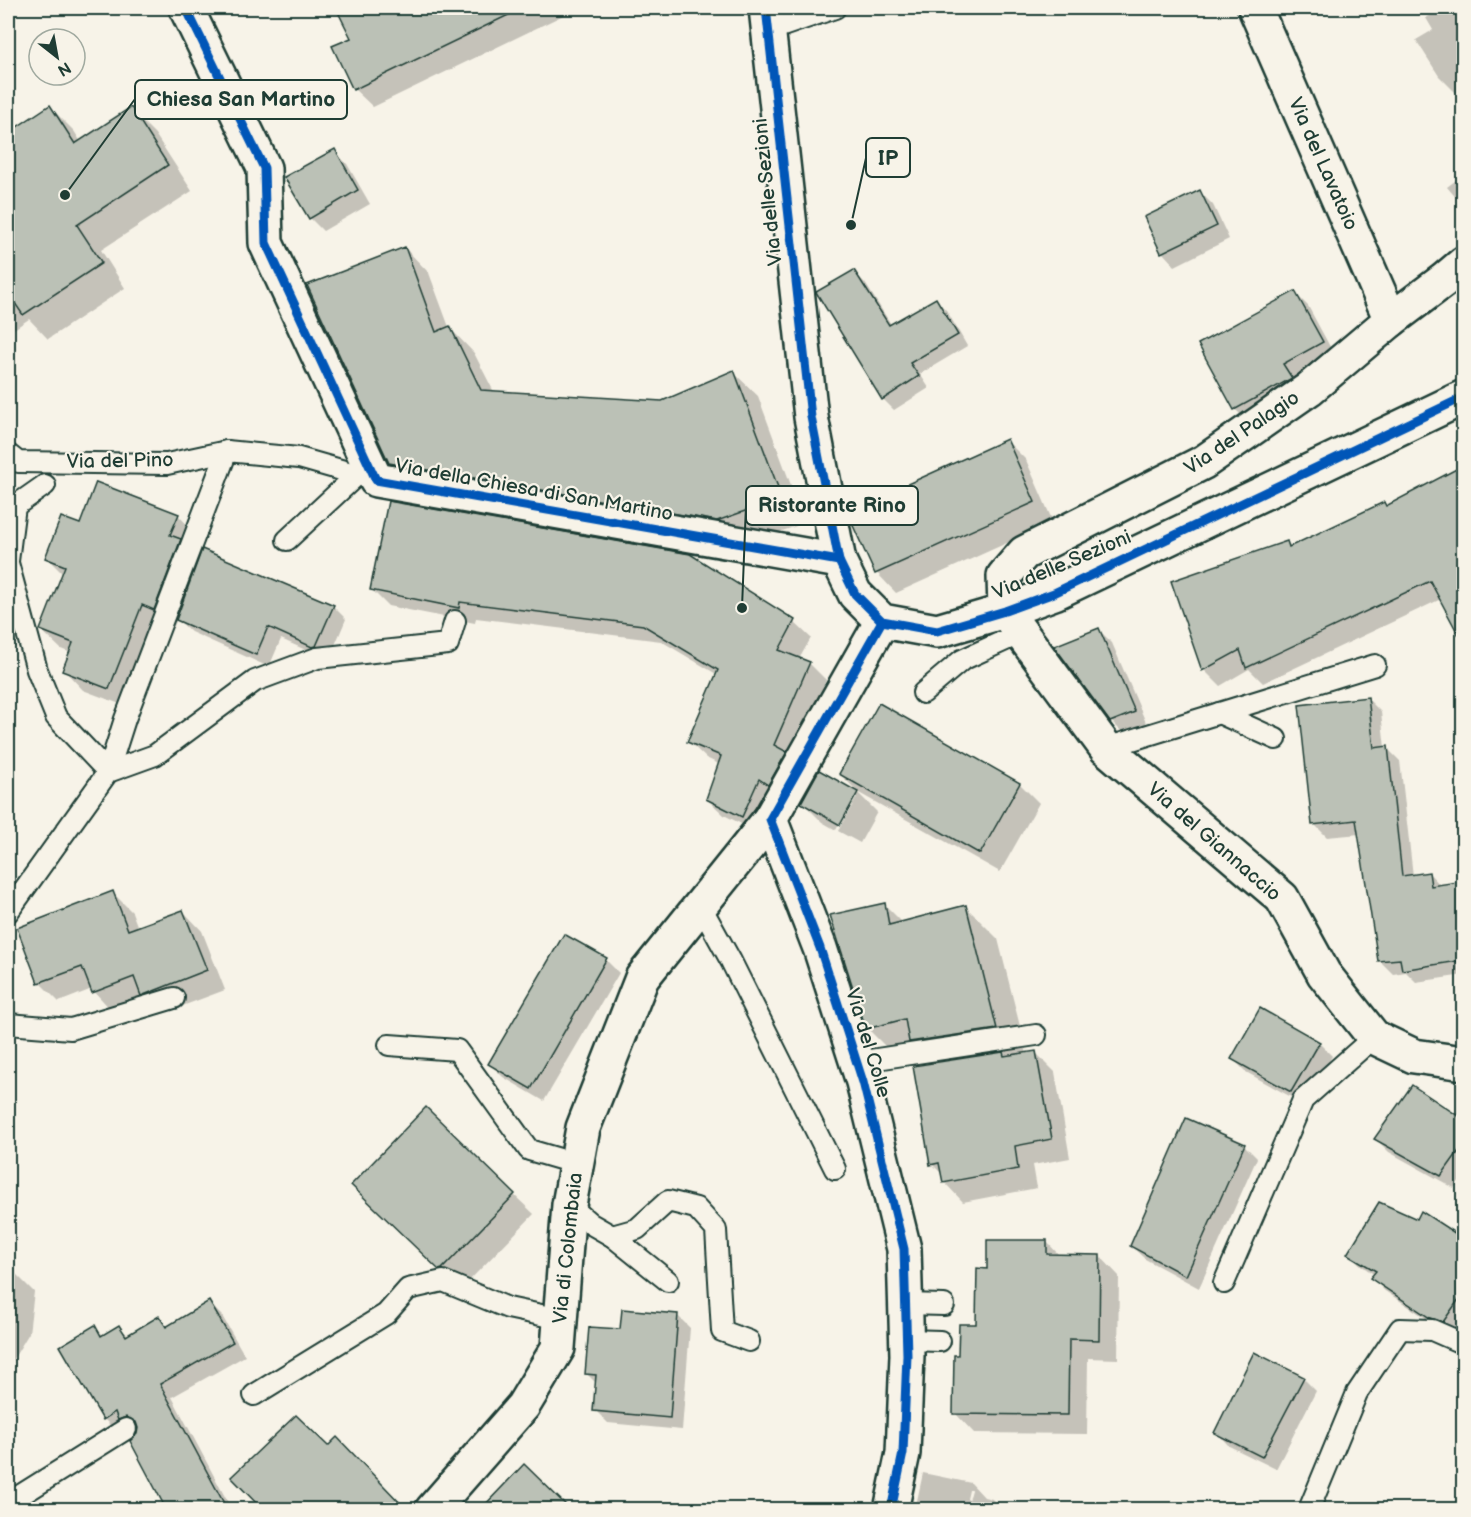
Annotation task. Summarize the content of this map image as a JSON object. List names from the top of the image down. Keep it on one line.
{"streets":{"street":["Via del Lavatoio","Via delle Sezioni","Via del Palagio","Via della Chiesa di San Martino","Via del Giannaccio","Via del Colle","Via di Colombaia"],"lane":["Via del Pino"]},"crossings":[["Via del Lavatoio","Via del Palagio"],["Via delle Sezioni","Via del Palagio"],["Via delle Sezioni","Via della Chiesa di San Martino"],["Via delle Sezioni","Via del Giannaccio"],["Via del Palagio","Via del Giannaccio"],["Via del Pino","Via della Chiesa di San Martino"],["Via del Colle","Via di Colombaia"]],"places":["Chiesa San Martino","IP","Ristorante Rino"],"north":"bottom right"}
